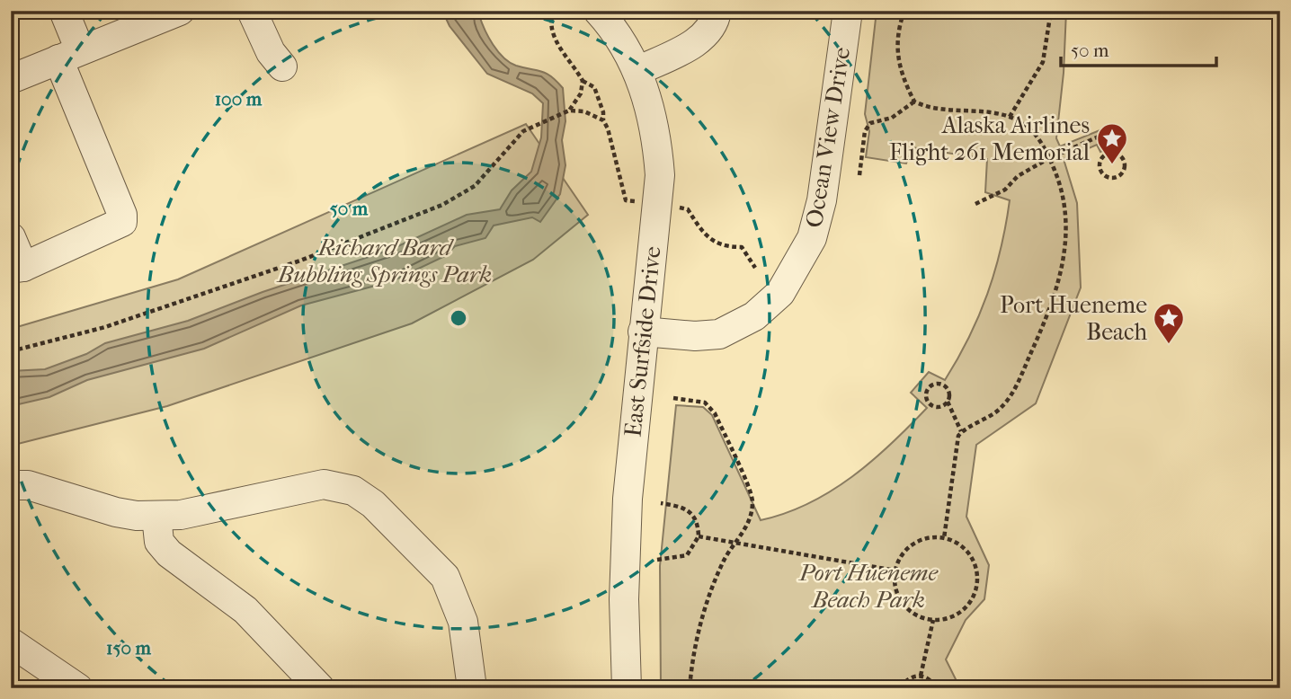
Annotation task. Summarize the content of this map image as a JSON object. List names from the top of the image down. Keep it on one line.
{"streets":{"street":["Ocean View Drive","East Surfside Drive"]},"crossings":[["Ocean View Drive","East Surfside Drive"]],"parks":["Richard Bard Bubbling Springs Park","Port Hueneme Beach Park"],"places":{"place":["Alaska Airlines Flight 261 Memorial","Port Hueneme Beach"]},"scale_bar":"50 m","rings":["100 m","50 m","150 m"]}
